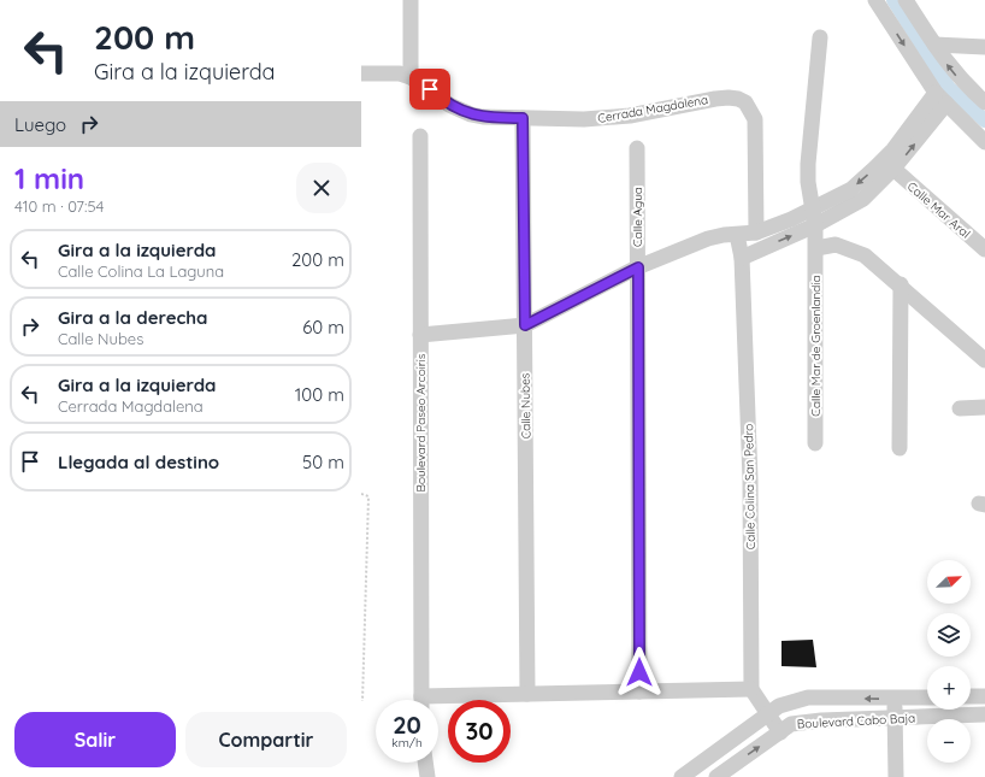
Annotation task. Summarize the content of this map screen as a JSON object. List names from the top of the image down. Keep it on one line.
{"streets":{"street":["Cerrada Magdalena","Calle Mar Aral","Calle Agua","Calle Mar de Groenlandia","Calle Nubes","Boulevard Paseo Arcoiris","Calle Colina San Pedro","Boulevard Cabo Baja"]},"crossings":[["Cerrada Magdalena","Calle Nubes"]],"north":"top right","page":{"turn":["200 m","Gira a la izquierda"],"then":"Luego","heading":["1 min","410 m · 07:54"],"list":[{"name":"Gira a la izquierda","note":"Calle Colina La Laguna","value":"200 m"},{"name":"Gira a la derecha","note":"Calle Nubes","value":"60 m"},{"name":"Gira a la izquierda","note":"Cerrada Magdalena","value":"100 m"},{"name":"Llegada al destino","value":"50 m"}],"map_buttons":["+","−"],"speed":"20 km/h","limit":"30","buttons":["Salir","Compartir"]}}
